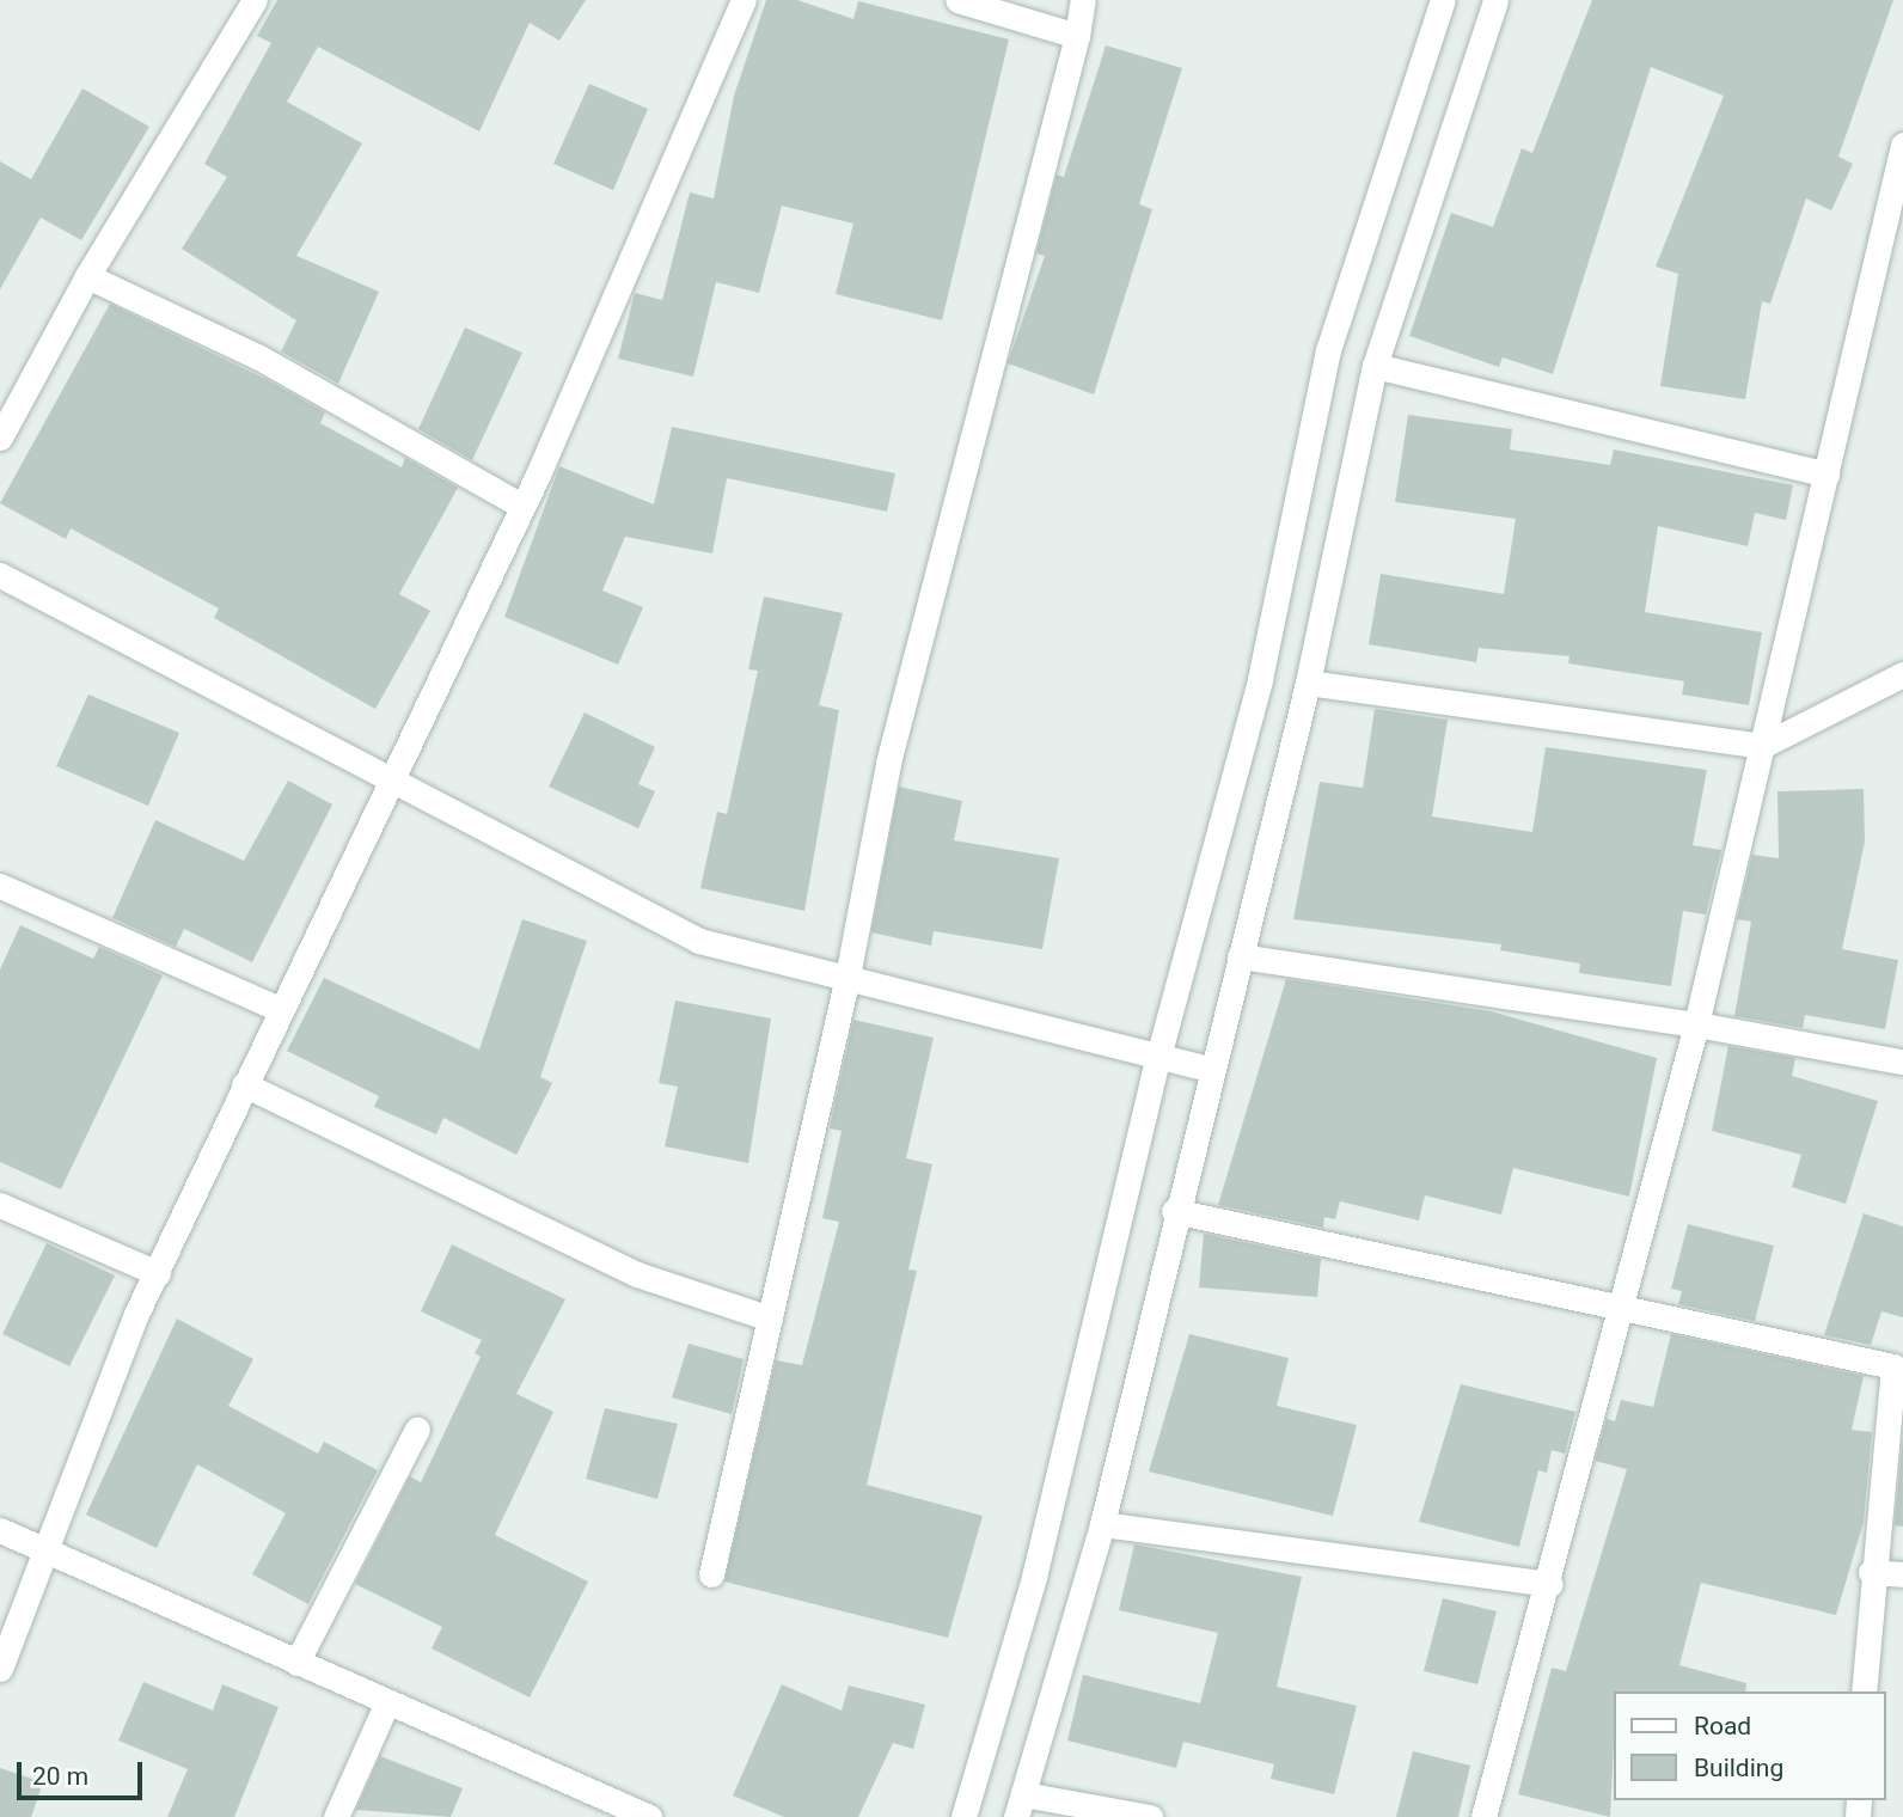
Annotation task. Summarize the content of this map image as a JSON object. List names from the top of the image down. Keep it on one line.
{"legend":["Road","Building"],"scale_bar":"20 m"}
